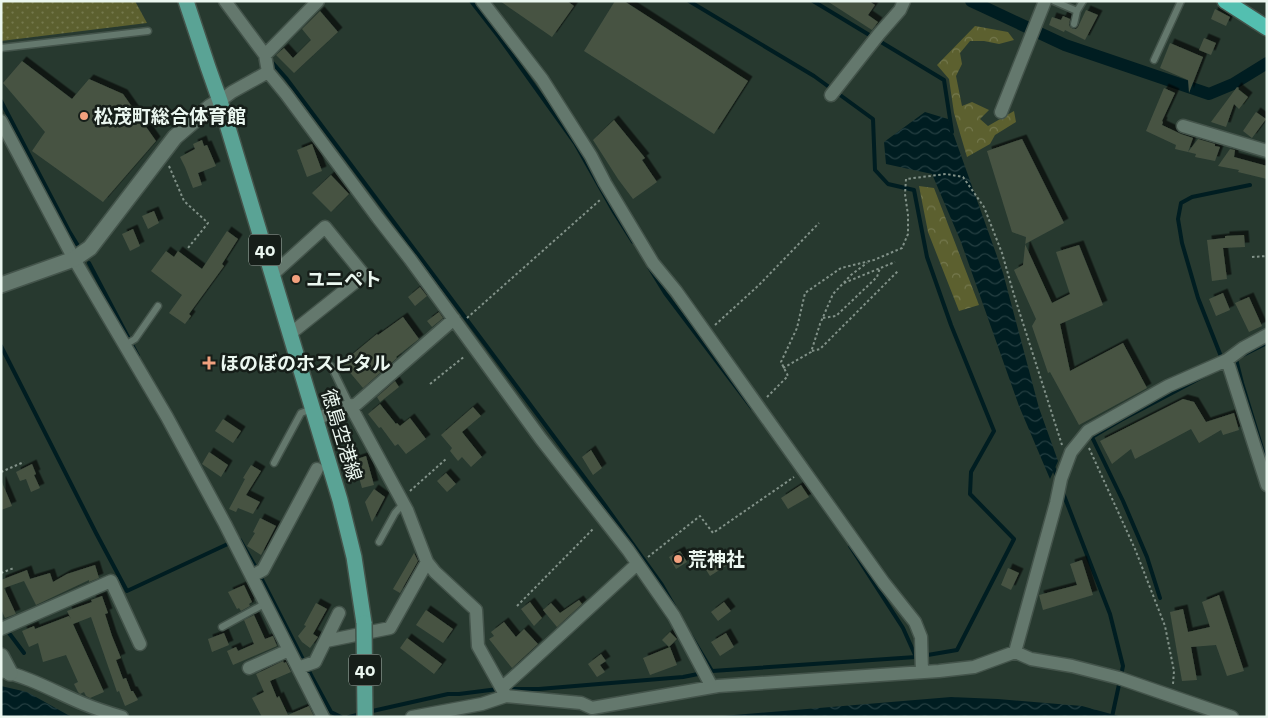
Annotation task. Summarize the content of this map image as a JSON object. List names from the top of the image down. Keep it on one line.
{"streets":{"main road":["40","徳島空港線"]},"places":{"other":["松茂町総合体育館","ユニペト","荒神社"],"health":["ほのぼのホスピタル"]}}
